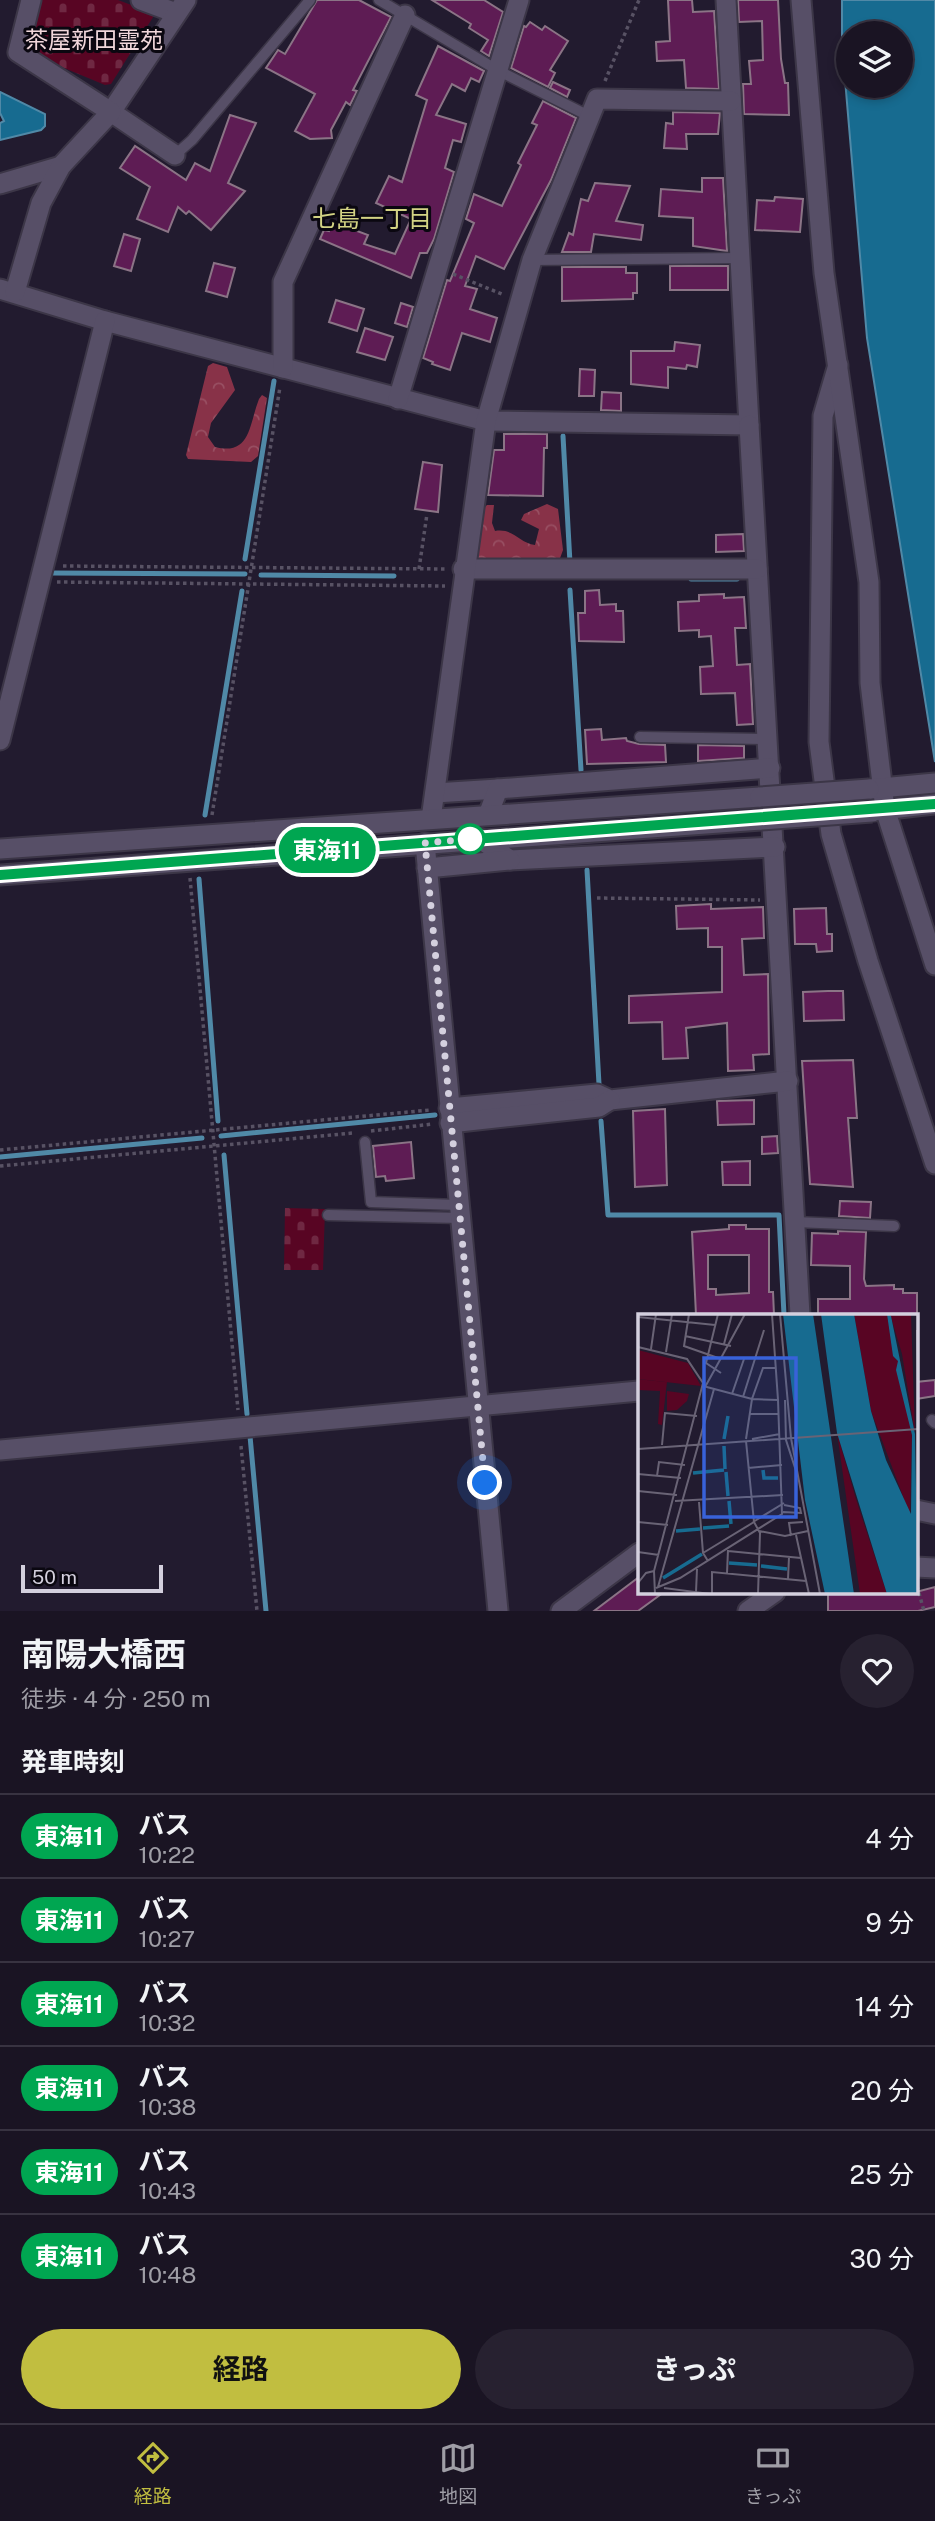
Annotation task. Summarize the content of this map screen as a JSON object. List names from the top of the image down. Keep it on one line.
{"districts":["七島一丁目"],"parks":["茶屋新田霊苑"],"lines":["bus line 東海11"],"scale_bar":"50 m","page":{"on_map":"東海11","scale":"50 m","heading":[["南陽大橋西","徒歩 · 4 分 · 250 m"],"発車時刻"],"list":[{"mark":"東海11","name":"バス","note":"10:22","value":"4 分"},{"mark":"東海11","name":"バス","note":"10:27","value":"9 分"},{"mark":"東海11","name":"バス","note":"10:32","value":"14 分"},{"mark":"東海11","name":"バス","note":"10:38","value":"20 分"},{"mark":"東海11","name":"バス","note":"10:43","value":"25 分"},{"mark":"東海11","name":"バス","note":"10:48","value":"30 分"}],"buttons":["経路","きっぷ"],"tabs":["経路","地図","きっぷ"]}}
